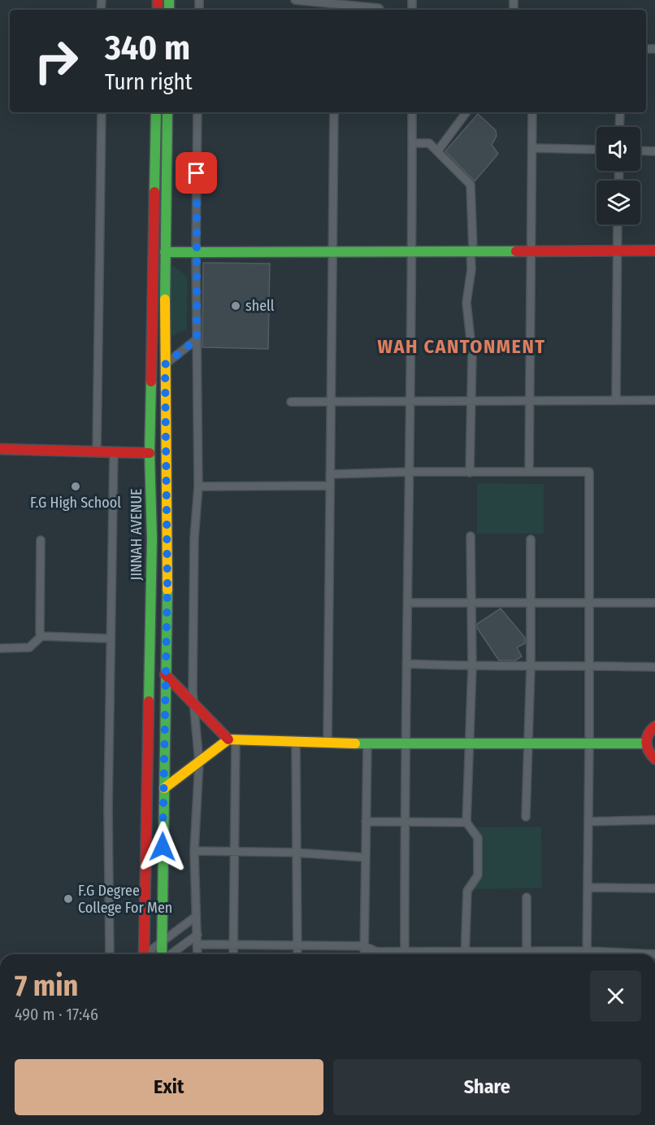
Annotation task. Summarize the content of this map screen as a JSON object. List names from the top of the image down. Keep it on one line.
{"streets":{"main road":["JINNAH AVENUE"]},"districts":["WAH CANTONMENT"],"places":["shell","F.G High School","F.G Degree College For Men"],"page":{"turn":["340 m","Turn right"],"heading":["7 min","490 m · 17:46"],"buttons":["Exit","Share"]}}
